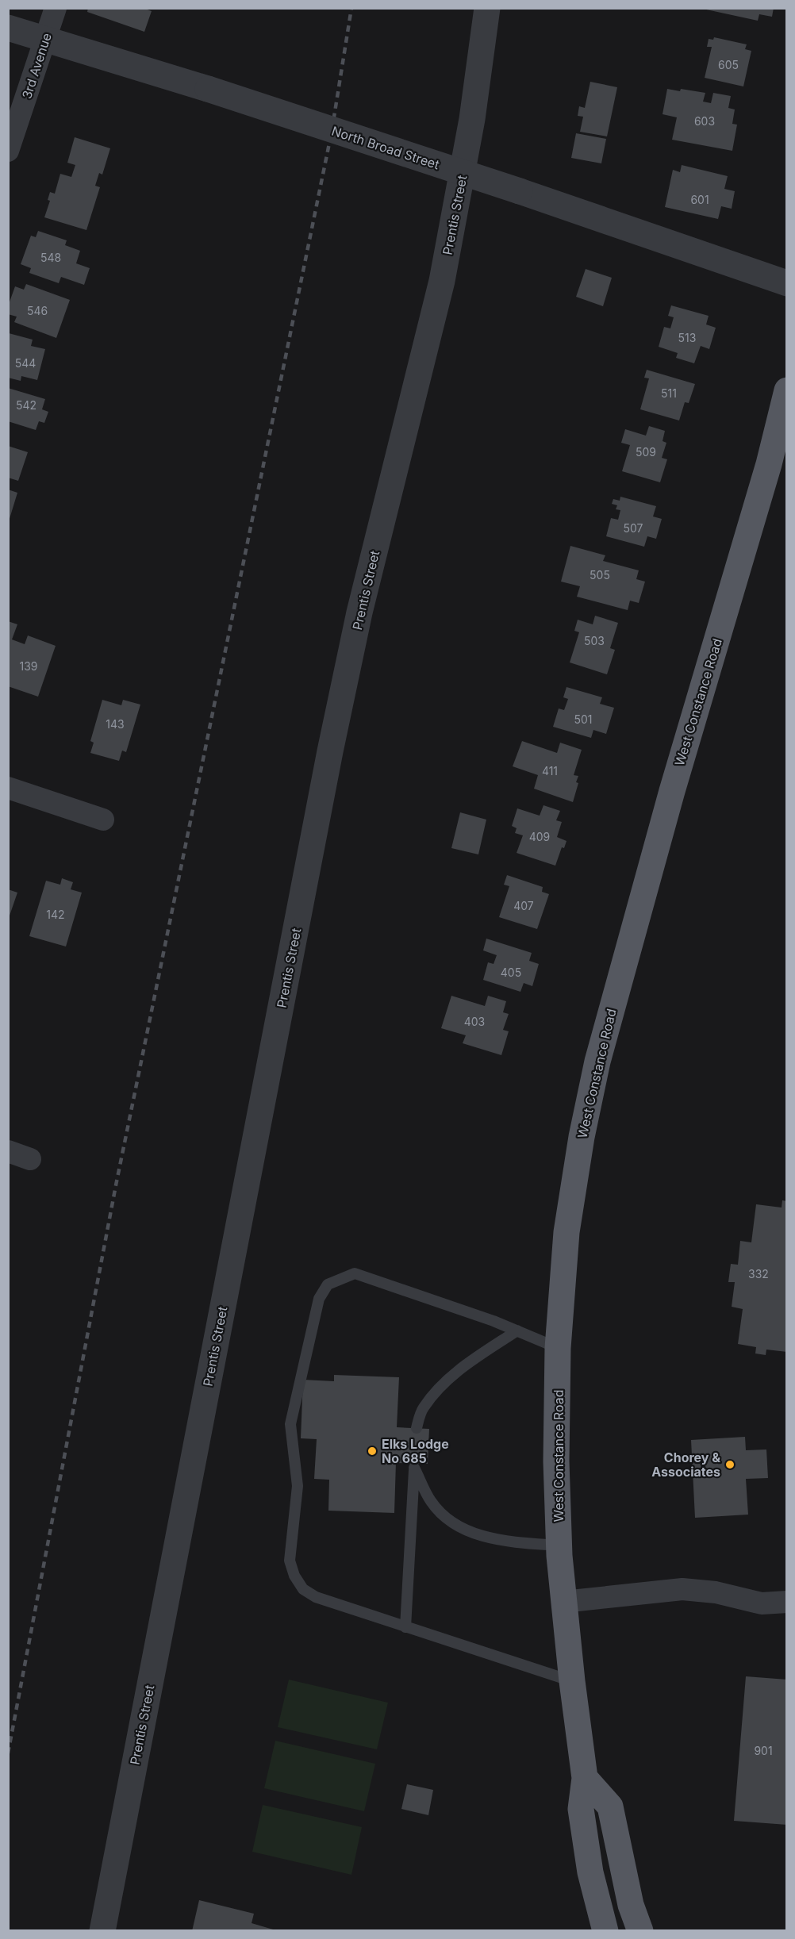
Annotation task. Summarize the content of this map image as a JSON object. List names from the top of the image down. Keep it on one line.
{"streets":{"main road":["West Constance Road"],"street":["3rd Avenue","North Broad Street","Prentis Street"]},"crossings":[["3rd Avenue","North Broad Street"]],"places":["Elks Lodge No 685","Chorey & Associates"],"house_numbers":["605","603","601","548","546","513","544","511","542","509","507","505","503","139","501","143","411","409","407","142","405","403","332","901"]}
